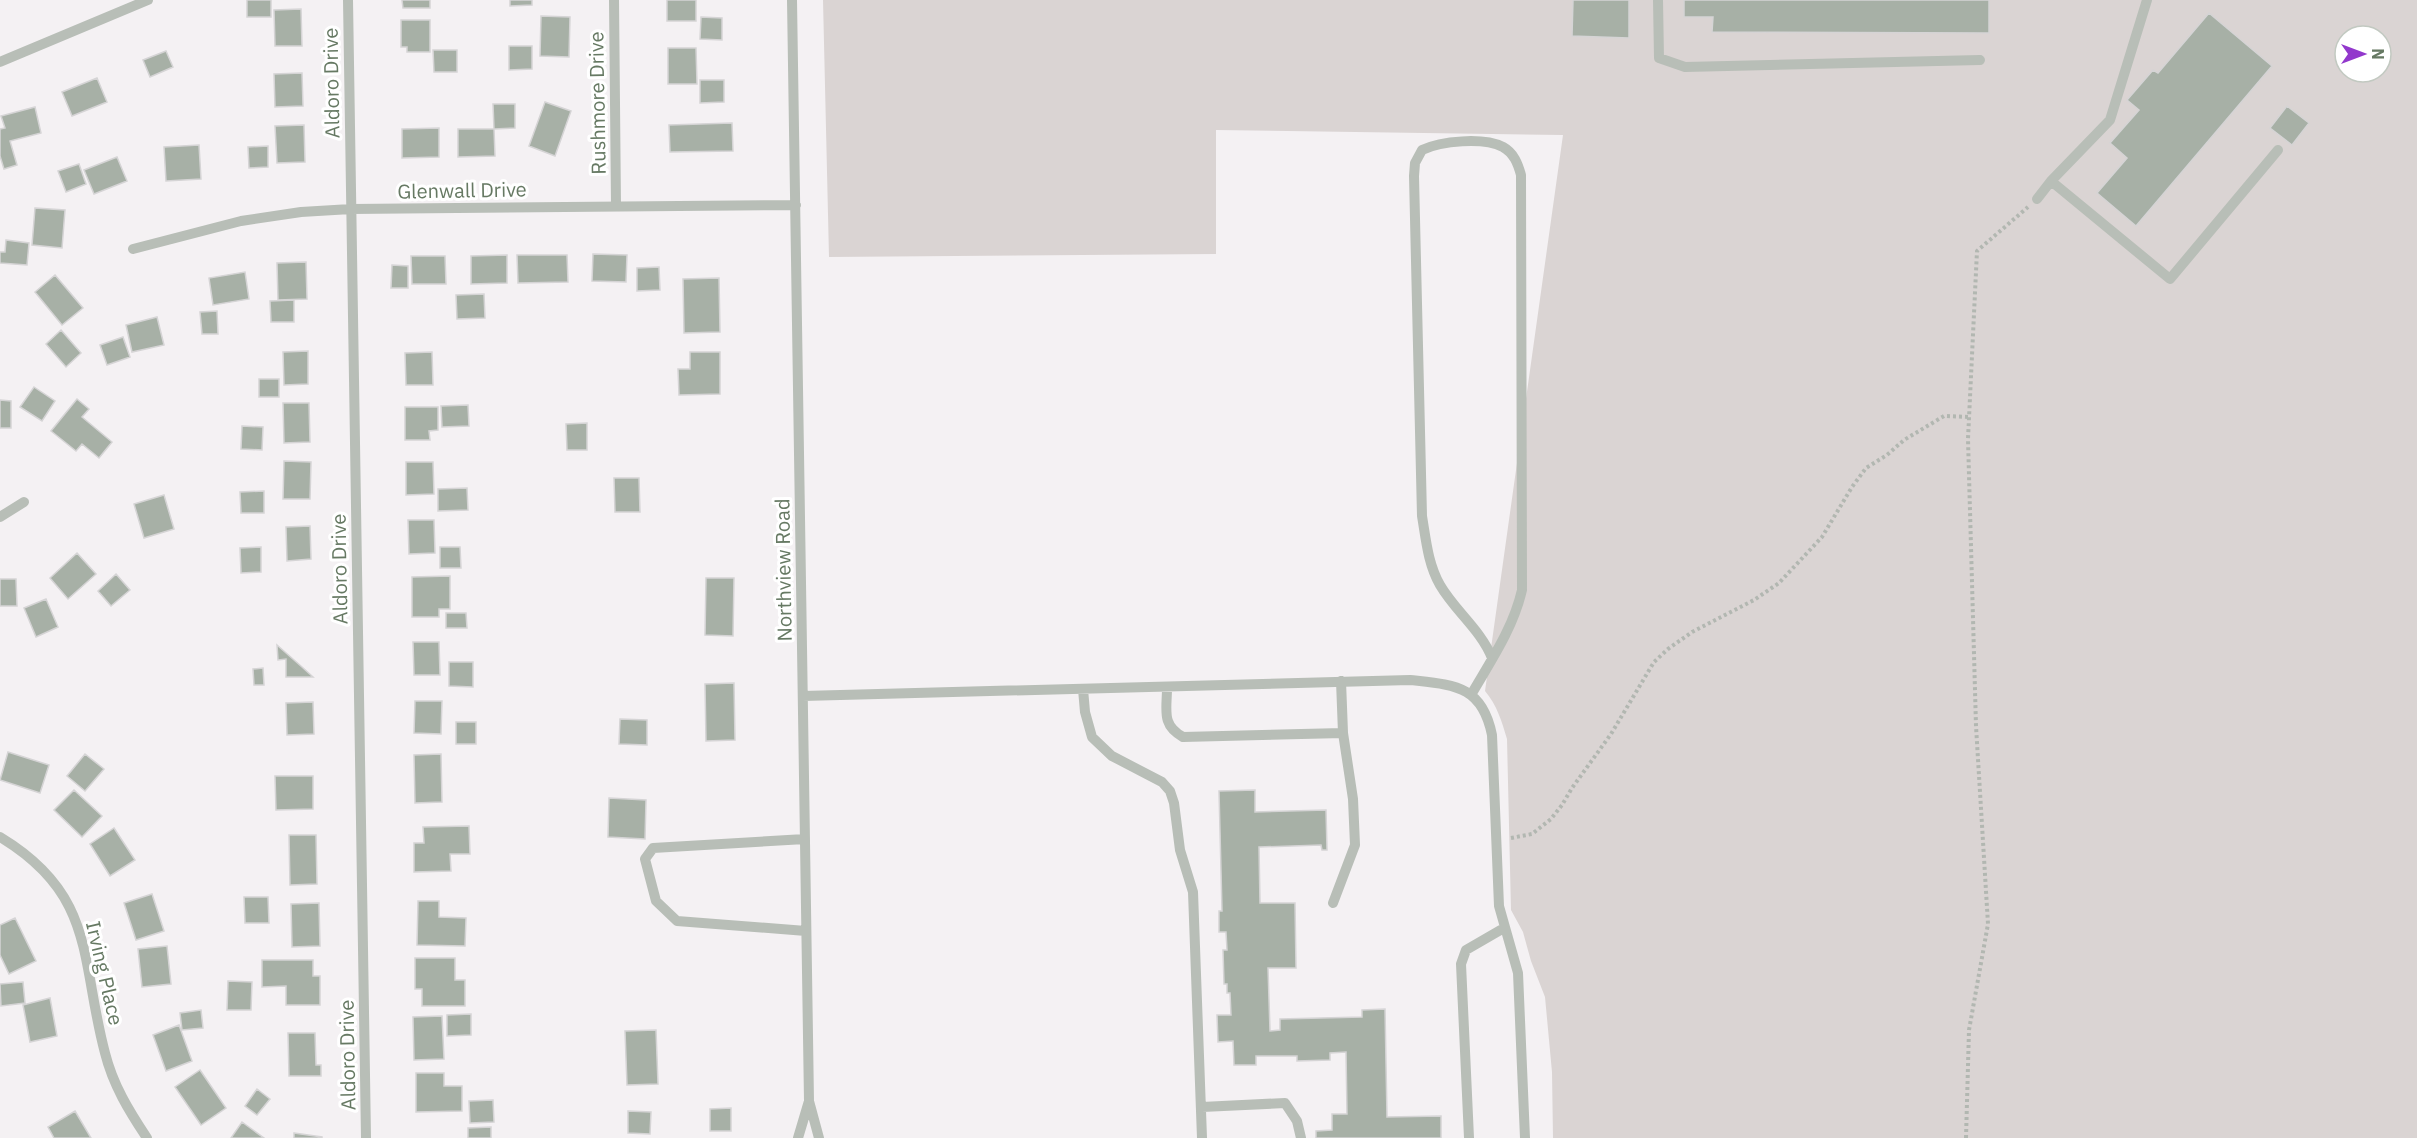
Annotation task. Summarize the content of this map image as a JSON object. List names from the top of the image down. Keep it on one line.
{"streets":{"street":["Aldoro Drive","Rushmore Drive","Glenwall Drive","Northview Road","Irving Place"]},"crossings":[["Aldoro Drive","Glenwall Drive"],["Rushmore Drive","Glenwall Drive"],["Glenwall Drive","Northview Road"]],"north":"right"}
